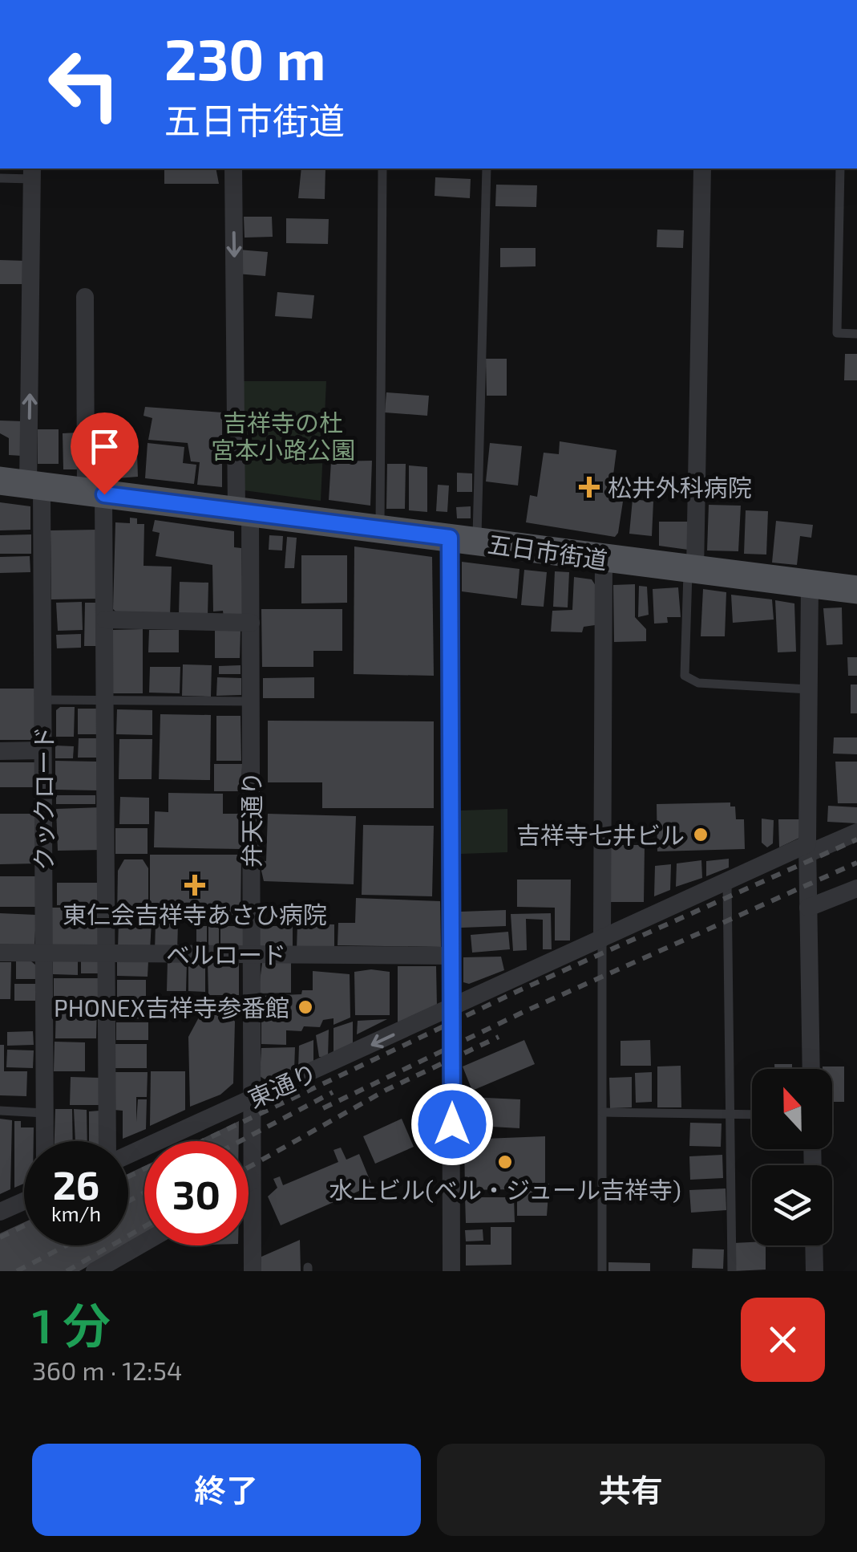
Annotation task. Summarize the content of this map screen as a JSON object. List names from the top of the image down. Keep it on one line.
{"streets":{"main road":["五日市街道"],"street":["クックロード","弁天通り","ベルロード","東通り"]},"crossings":[["五日市街道","クックロード"],["五日市街道","弁天通り"],["クックロード","ベルロード"],["弁天通り","ベルロード"],["弁天通り","東通り"]],"parks":["吉祥寺の杜 宮本小路公園"],"places":{"health":["松井外科病院","東仁会吉祥寺あさひ病院"],"other":["吉祥寺七井ビル","PHONEX吉祥寺参番館","水上ビル(ベル・ジュール吉祥寺)"]},"north":"top","page":{"turn":["230 m","五日市街道"],"speed":"26 km/h","limit":"30","heading":["1 分","360 m · 12:54"],"buttons":["終了","共有"]}}
